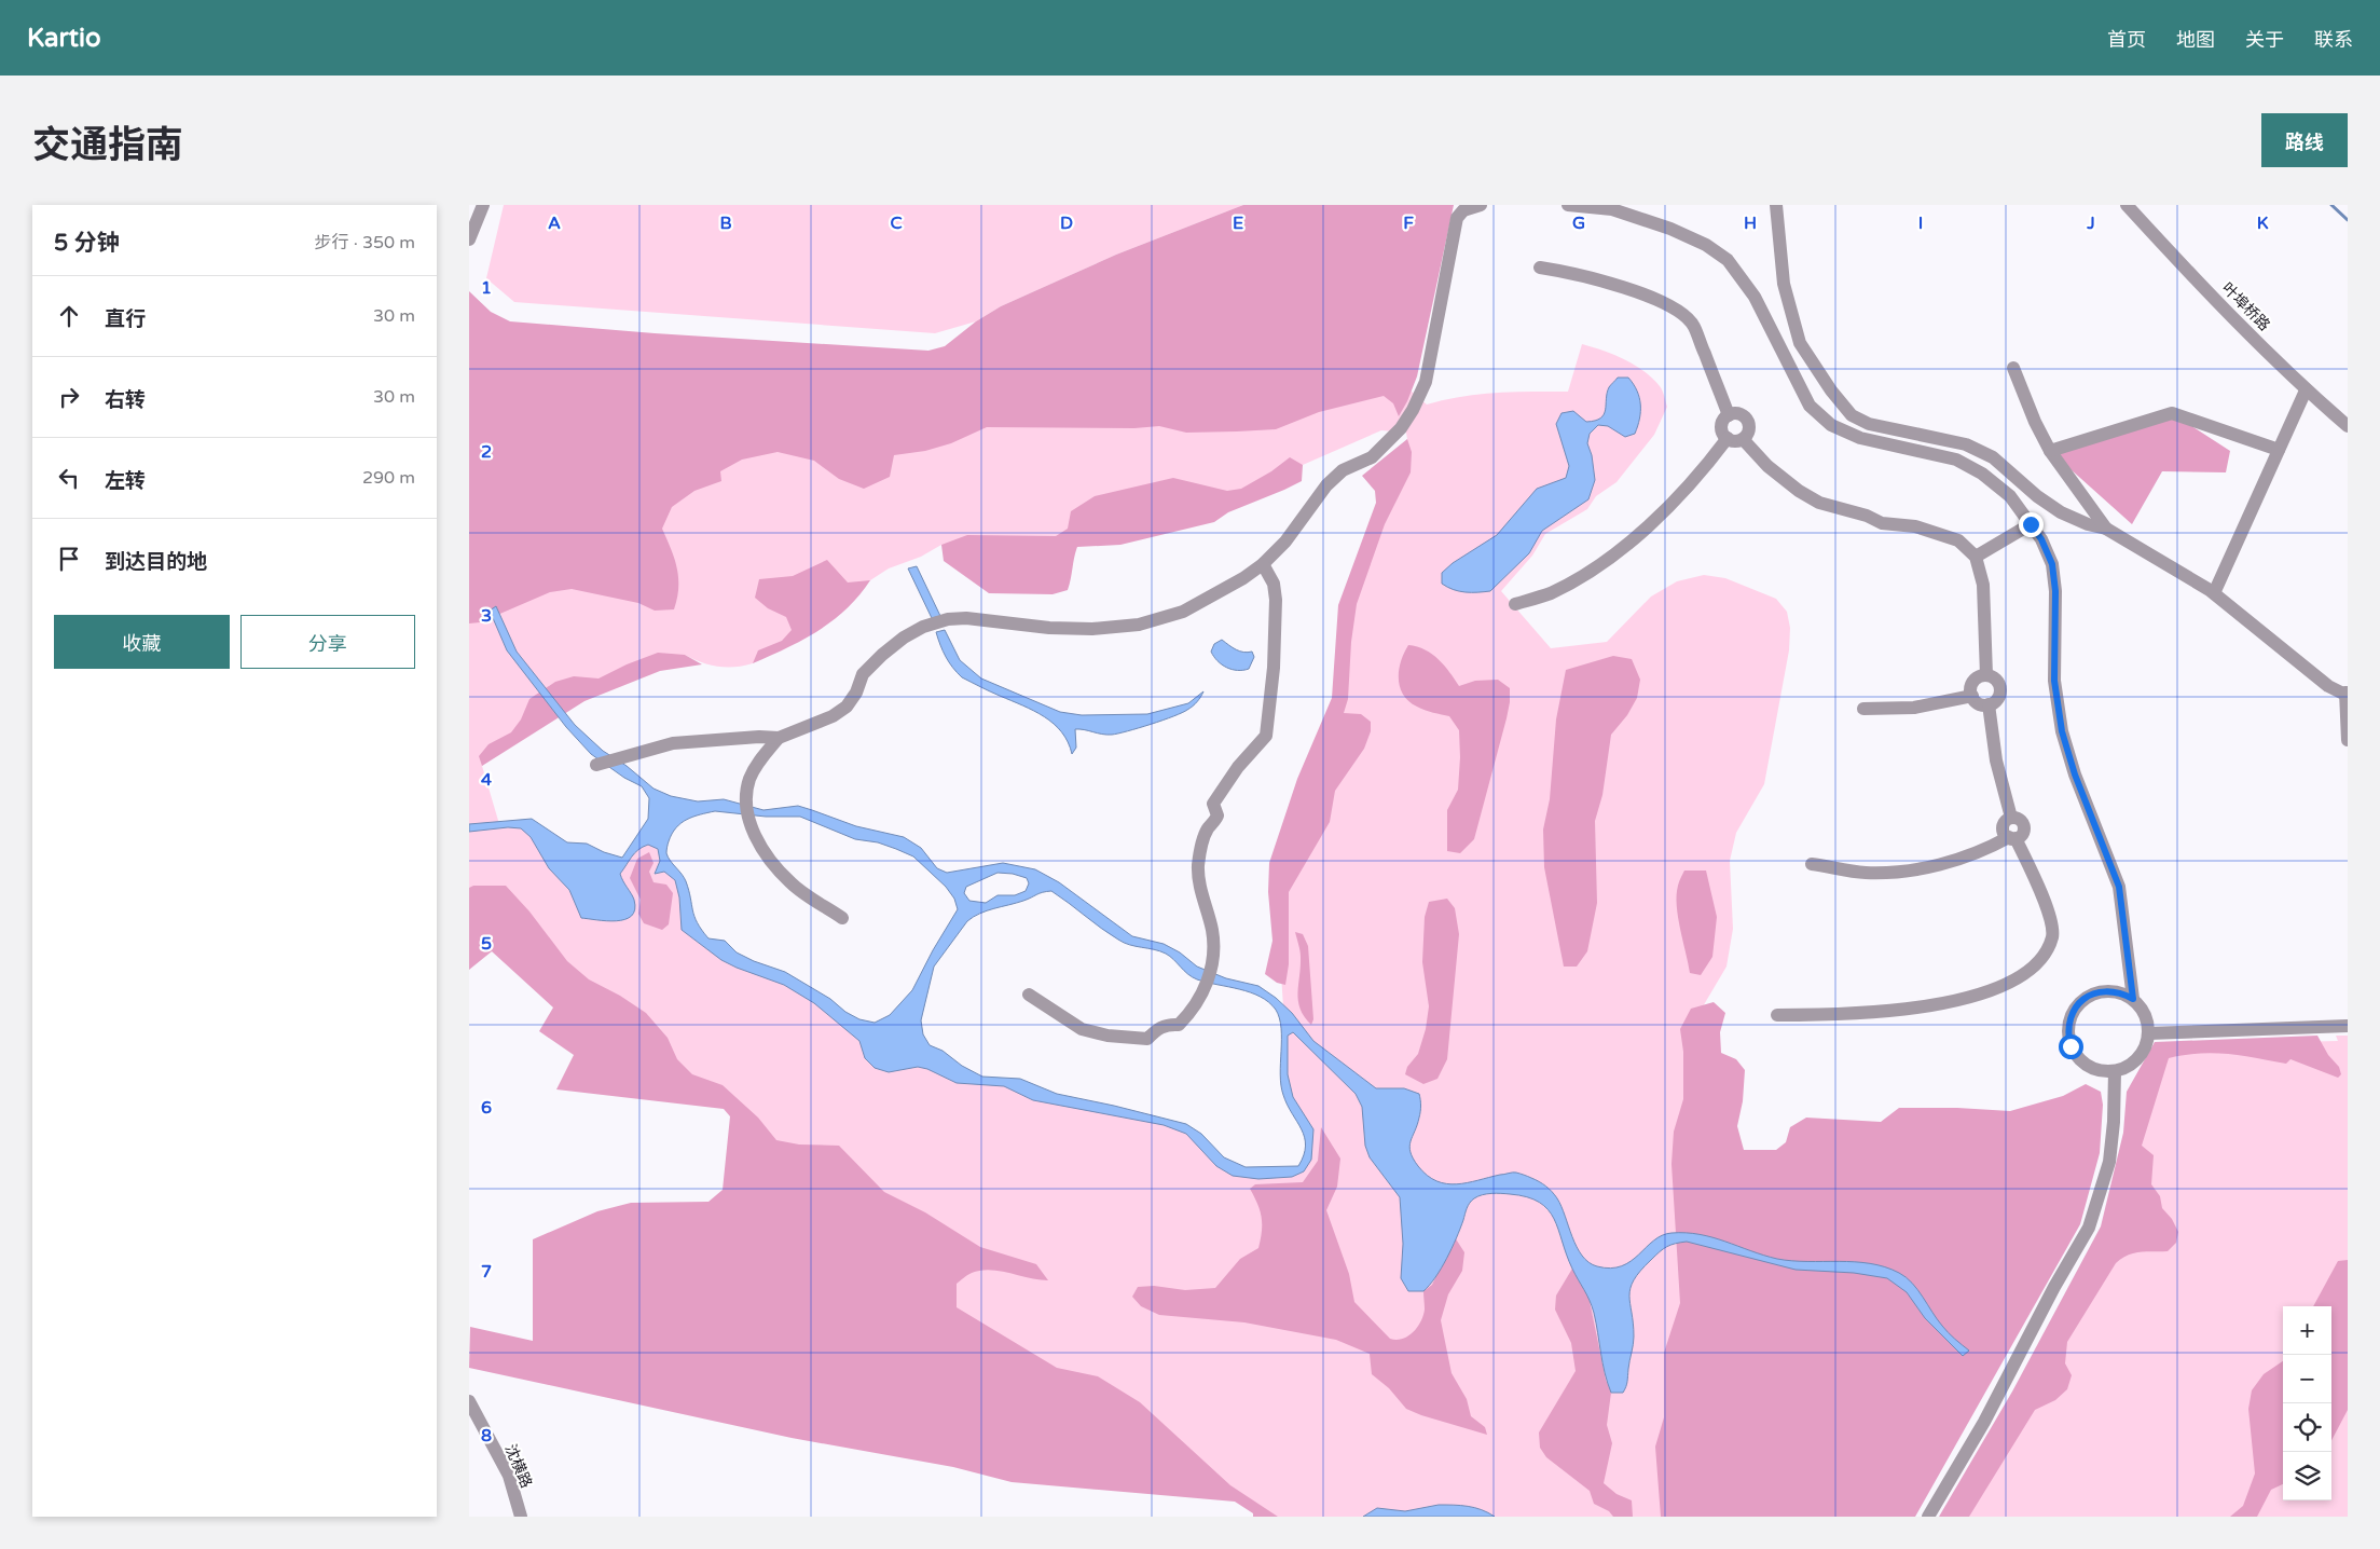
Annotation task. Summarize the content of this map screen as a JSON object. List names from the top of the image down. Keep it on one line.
{"streets":{"street":["叶埠桥路","沈横路"]},"page":{"header":"Kartio","nav":["首页","地图","关于","联系"],"title":"交通指南","buttons":["路线",["收藏","分享"]],"heading":["5 分钟","步行 · 350 m"],"list":[["直行","30 m"],["右转","30 m"],["左转","290 m"],"到达目的地"],"map_buttons":["+","−"]},"grid":{"columns":["A","B","C","D","E","F","G","H","I","J","K"],"rows":["1","2","3","4","5","6","7","8"]}}
